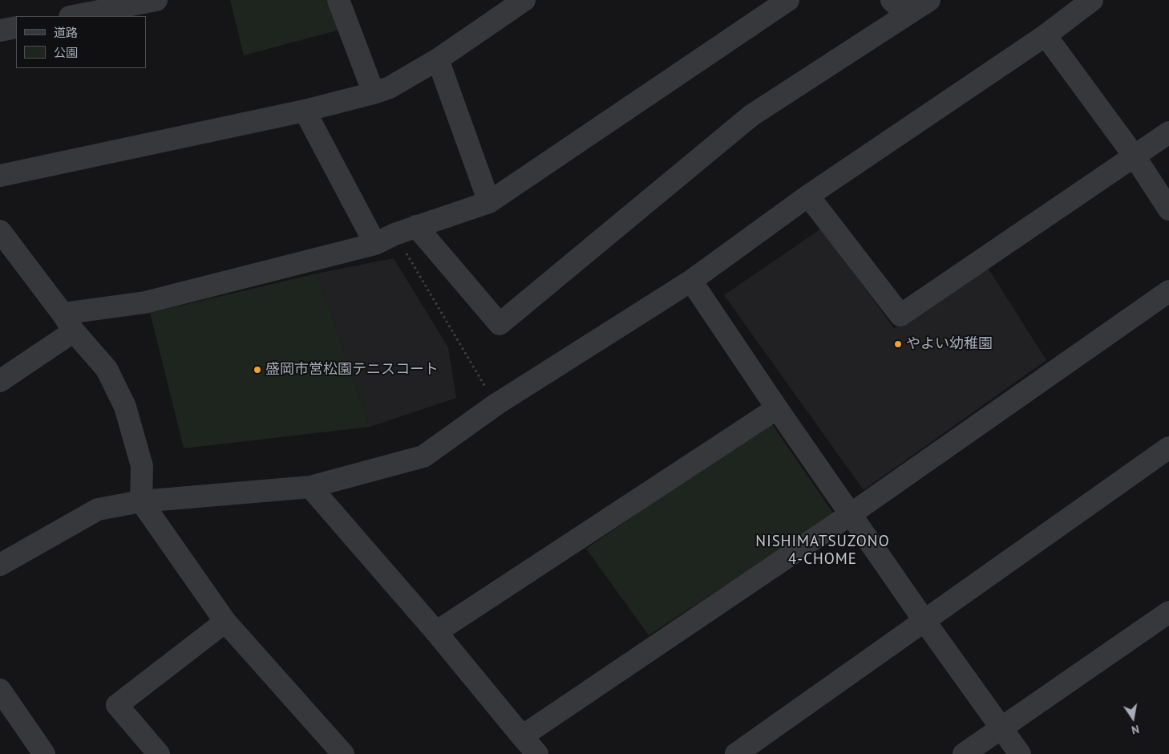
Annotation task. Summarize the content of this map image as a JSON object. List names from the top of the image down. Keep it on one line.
{"districts":["NISHIMATSUZONO 4-CHOME"],"places":["やよい幼稚園","盛岡市営松園テニスコート"],"legend":["道路","公園"],"north":"bottom"}
